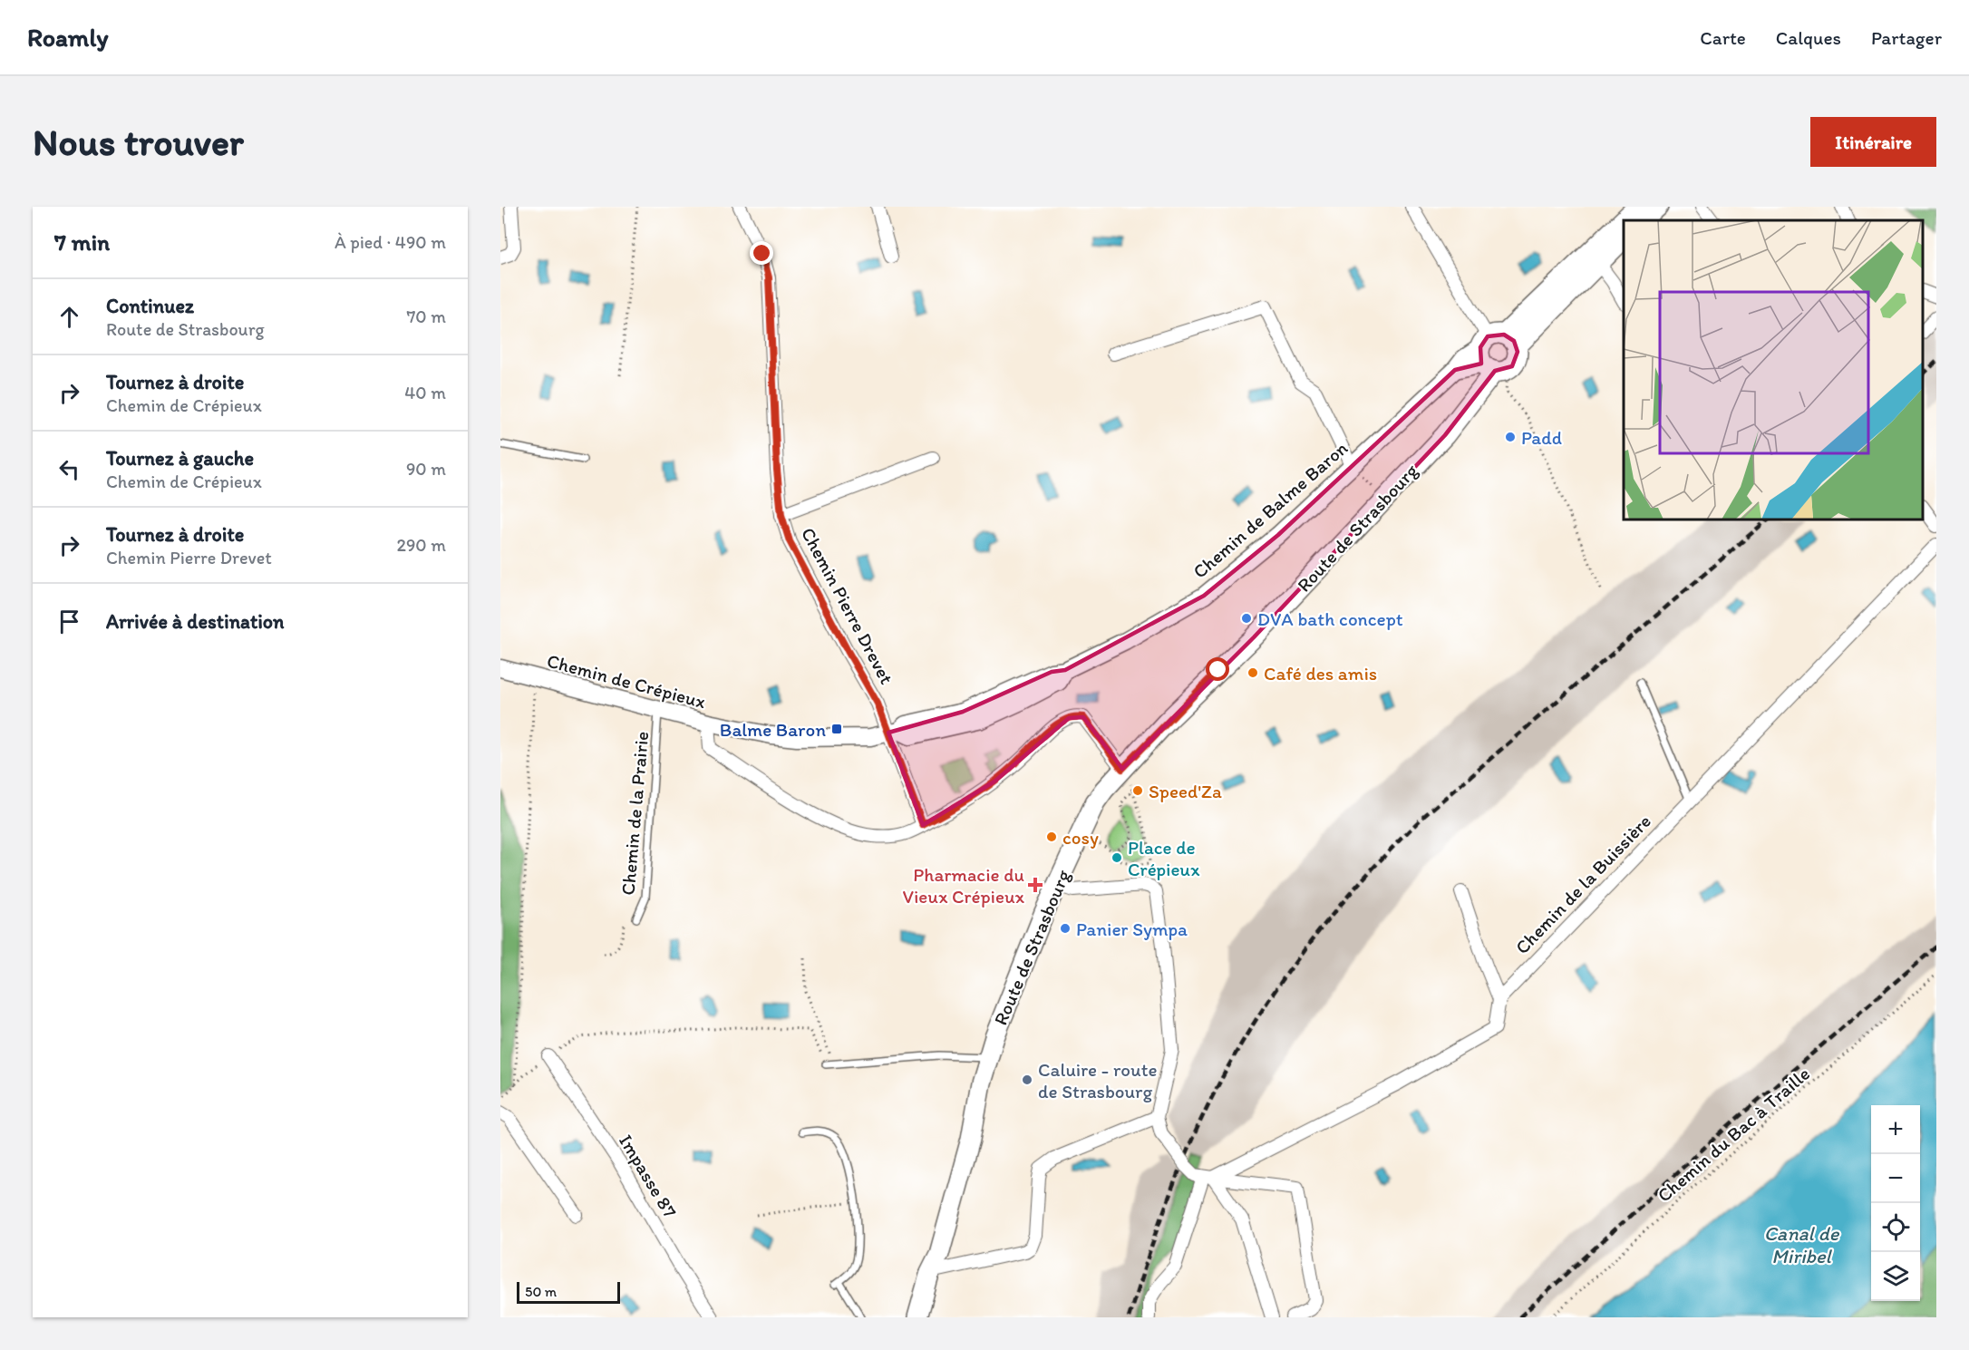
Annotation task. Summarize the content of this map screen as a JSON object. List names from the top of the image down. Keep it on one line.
{"streets":{"main road":["Route de Strasbourg"],"street":["Chemin de Balme Baron","Chemin Pierre Drevet","Chemin de Crépieux","Chemin de la Buissière","Impasse 87"],"lane":["Chemin de la Prairie"],"path":["Chemin du Bac à Traille"]},"crossings":[["Chemin de Balme Baron","Route de Strasbourg"],["Chemin de Balme Baron","Chemin Pierre Drevet"],["Chemin de Balme Baron","Chemin de Crépieux"],["Route de Strasbourg","Chemin de Crépieux"],["Chemin Pierre Drevet","Chemin de Crépieux"],["Chemin de Crépieux","Chemin de la Prairie"]],"water":["Canal de Miribel"],"places":{"other":["Padd","DVA bath concept","Café des amis","Speed'Za","cosy","Place de Crépieux","Panier Sympa","Caluire - route de Strasbourg"],"transit":["Balme Baron"],"health":["Pharmacie du Vieux Crépieux"]},"scale_bar":"50 m","page":{"header":"Roamly","nav":["Carte","Calques","Partager"],"buttons":"Itinéraire","title":"Nous trouver","heading":["7 min","À pied · 490 m"],"list":[["Continuez","Route de Strasbourg","70 m"],["Tournez à droite","Chemin de Crépieux","40 m"],["Tournez à gauche","Chemin de Crépieux","90 m"],["Tournez à droite","Chemin Pierre Drevet","290 m"],"Arrivée à destination"],"map_buttons":["+","−"],"scale":"50 m"}}
